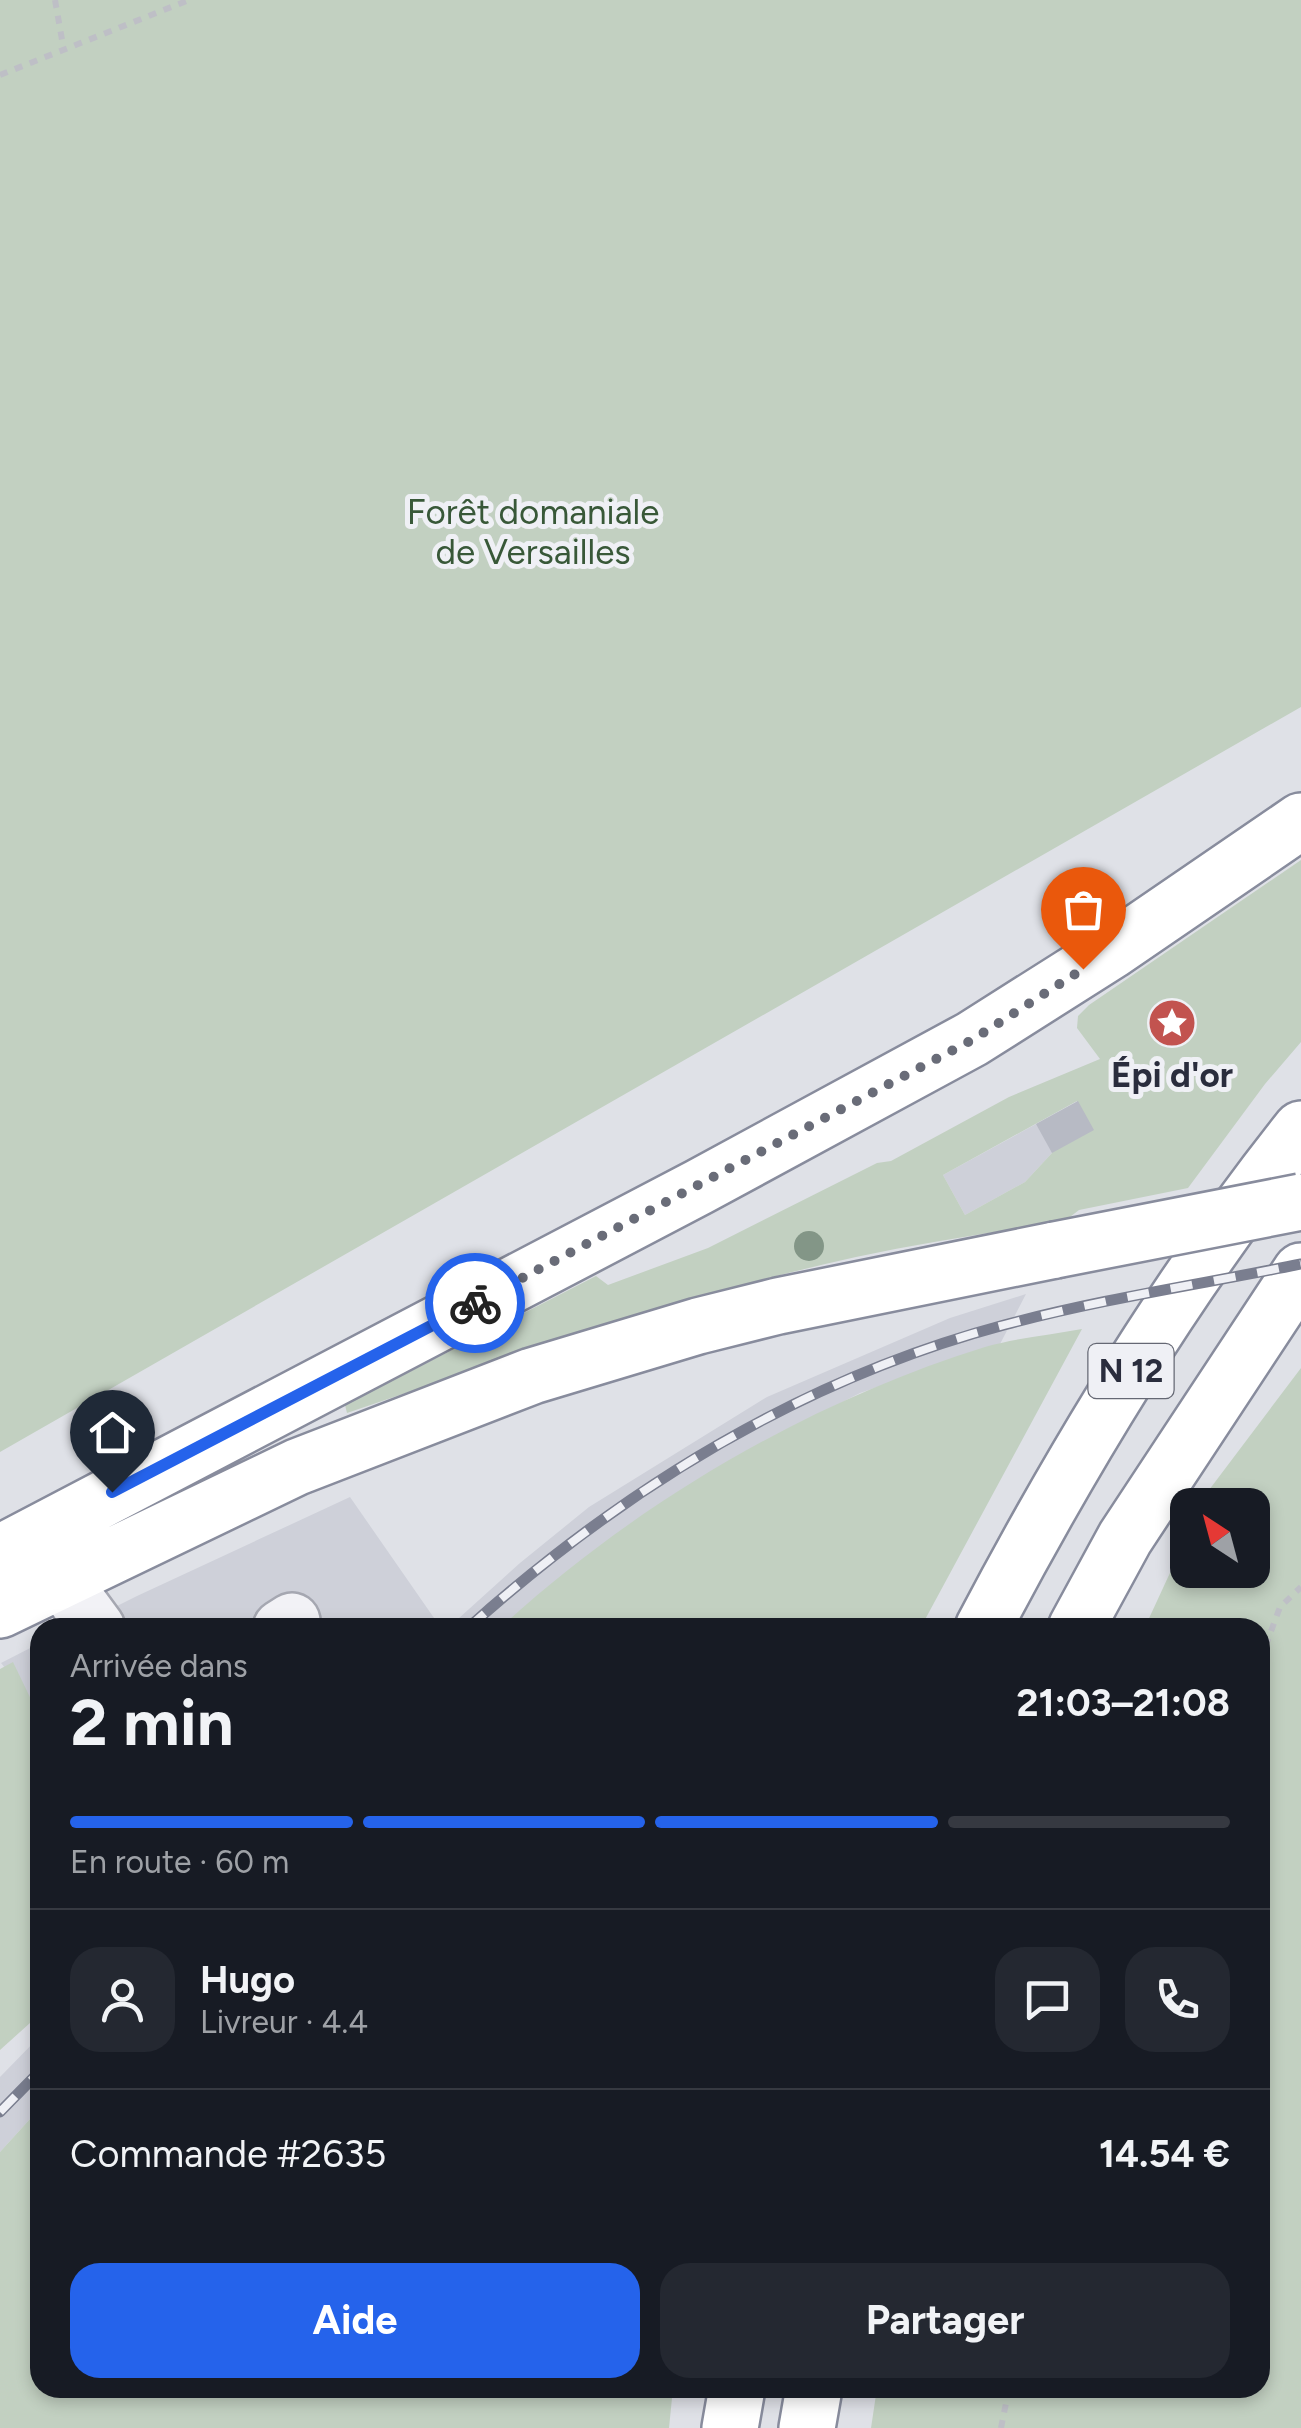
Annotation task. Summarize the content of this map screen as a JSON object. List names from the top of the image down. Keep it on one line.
{"streets":{"highway":["N 12"]},"parks":["Forêt domaniale de Versailles"],"places":{"place":["Épi d'or"]},"north":"top left","page":{"heading":["2 min","Arrivée dans","21:03–21:08"],"panel":["Hugo","Livreur · 4.4","Commande #2635","14.54 €"],"bar":"En route · 60 m","buttons":["Aide","Partager"]}}
